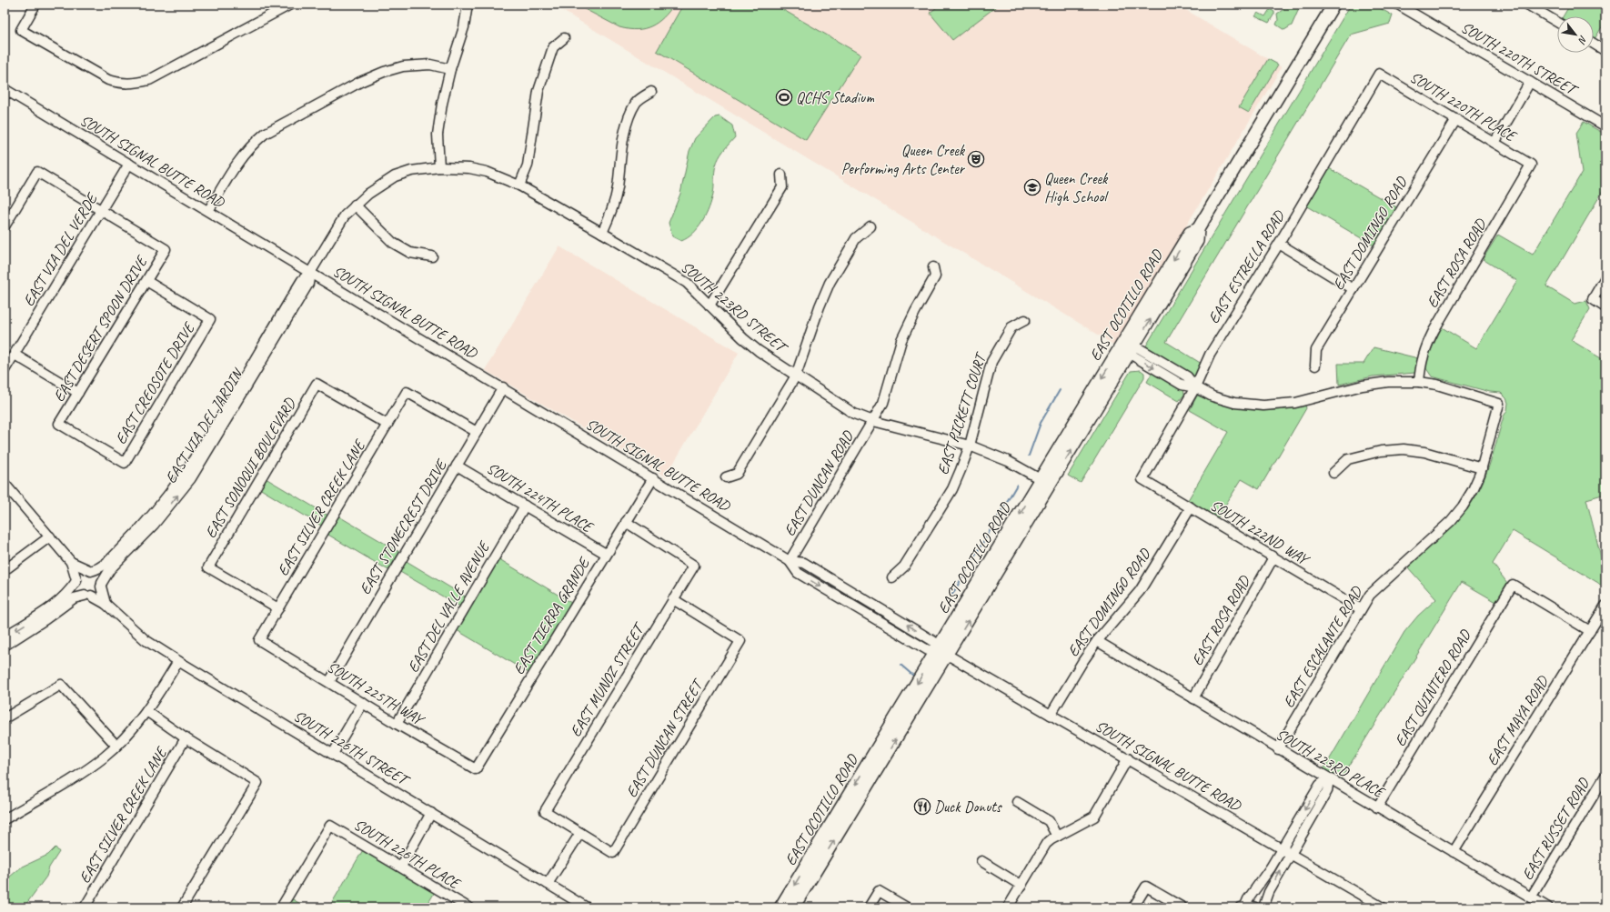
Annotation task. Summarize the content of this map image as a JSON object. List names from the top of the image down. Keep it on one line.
{"streets":{"main road":["EAST OCOTILLO ROAD"],"street":["SOUTH 220TH STREET","SOUTH 220TH PLACE","SOUTH SIGNAL BUTTE ROAD","EAST DOMINGO ROAD","EAST VIA DEL VERDE","EAST ROSA ROAD","EAST ESTRELLA ROAD","SOUTH 223RD STREET","EAST DESERT SPOON DRIVE","EAST CREOSOTE DRIVE","EAST PICKETT COURT","EAST VIA DEL JARDIN","EAST SONOQUI BOULEVARD","EAST DUNCAN ROAD","SOUTH 224TH PLACE","EAST SILVER CREEK LANE","EAST STONECREST DRIVE","SOUTH 222ND WAY","EAST DEL VALLE AVENUE","EAST TIERRA GRANDE","EAST ESCALANTE ROAD","EAST MUNOZ STREET","EAST QUINTERO ROAD","SOUTH 225TH WAY","EAST MAYA ROAD","EAST DUNCAN STREET","SOUTH 226TH STREET","SOUTH 223RD PLACE","EAST RUSSET ROAD","SOUTH 226TH PLACE"]},"crossings":[["SOUTH 220TH PLACE","EAST DOMINGO ROAD"],["SOUTH 220TH PLACE","EAST ROSA ROAD"],["SOUTH 220TH PLACE","EAST ESTRELLA ROAD"],["SOUTH SIGNAL BUTTE ROAD","EAST DOMINGO ROAD"],["SOUTH SIGNAL BUTTE ROAD","EAST VIA DEL VERDE"],["SOUTH SIGNAL BUTTE ROAD","EAST OCOTILLO ROAD"],["SOUTH SIGNAL BUTTE ROAD","EAST VIA DEL JARDIN"],["SOUTH SIGNAL BUTTE ROAD","EAST DUNCAN ROAD"],["SOUTH SIGNAL BUTTE ROAD","EAST STONECREST DRIVE"],["SOUTH SIGNAL BUTTE ROAD","EAST TIERRA GRANDE"],["EAST DOMINGO ROAD","SOUTH 222ND WAY"],["EAST DOMINGO ROAD","SOUTH 223RD PLACE"],["EAST VIA DEL VERDE","EAST DESERT SPOON DRIVE"],["EAST ROSA ROAD","SOUTH 222ND WAY"],["EAST ROSA ROAD","EAST ESCALANTE ROAD"],["EAST ROSA ROAD","SOUTH 223RD PLACE"],["EAST ESTRELLA ROAD","SOUTH 222ND WAY"],["EAST OCOTILLO ROAD","SOUTH 223RD STREET"],["SOUTH 223RD STREET","EAST PICKETT COURT"],["SOUTH 223RD STREET","EAST VIA DEL JARDIN"],["SOUTH 223RD STREET","EAST DUNCAN ROAD"],["EAST DESERT SPOON DRIVE","EAST CREOSOTE DRIVE"],["EAST VIA DEL JARDIN","SOUTH 226TH STREET"],["EAST SONOQUI BOULEVARD","EAST SILVER CREEK LANE"],["SOUTH 224TH PLACE","EAST STONECREST DRIVE"],["SOUTH 224TH PLACE","EAST DEL VALLE AVENUE"],["SOUTH 224TH PLACE","EAST TIERRA GRANDE"],["EAST SILVER CREEK LANE","EAST STONECREST DRIVE"],["EAST SILVER CREEK LANE","SOUTH 225TH WAY"],["EAST STONECREST DRIVE","SOUTH 225TH WAY"],["SOUTH 222ND WAY","EAST ESCALANTE ROAD"],["EAST DEL VALLE AVENUE","SOUTH 225TH WAY"],["EAST TIERRA GRANDE","EAST MUNOZ STREET"],["EAST TIERRA GRANDE","SOUTH 225TH WAY"],["EAST ESCALANTE ROAD","SOUTH 223RD PLACE"],["EAST MUNOZ STREET","EAST DUNCAN STREET"],["EAST QUINTERO ROAD","EAST MAYA ROAD"],["EAST QUINTERO ROAD","SOUTH 223RD PLACE"],["EAST MAYA ROAD","SOUTH 223RD PLACE"],["SOUTH 223RD PLACE","EAST RUSSET ROAD"]],"places":{"sports":["QCHS Stadium"],"theatre":["Queen Creek Performing Arts Center"],"school or university":["Queen Creek High School"],"restaurant":["Duck Donuts"]},"north":"bottom right"}
